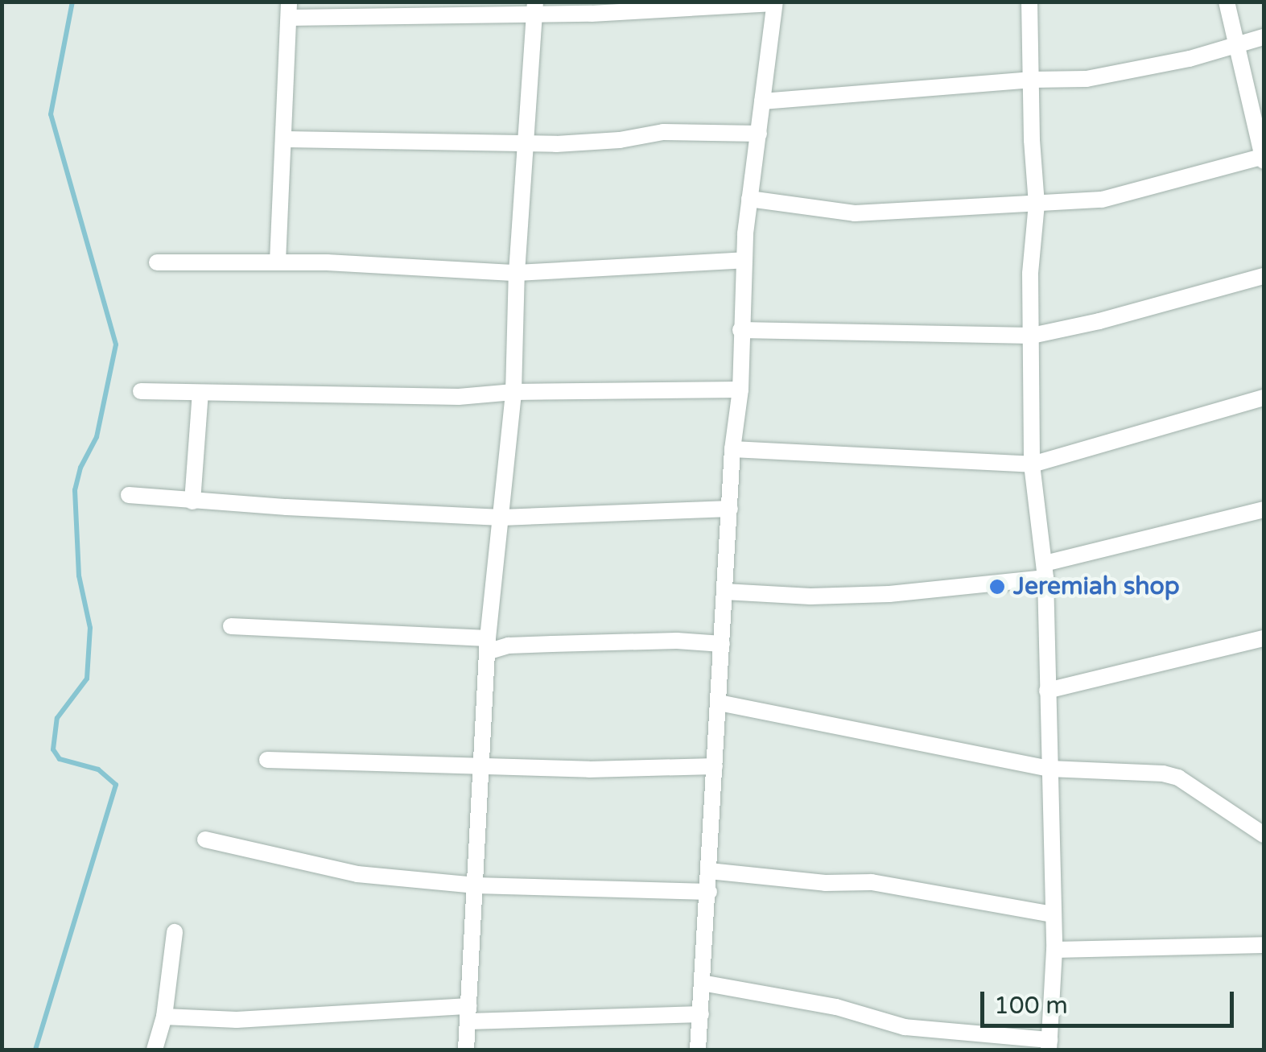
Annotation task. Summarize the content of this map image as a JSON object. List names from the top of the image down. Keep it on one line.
{"places":["Jeremiah shop"],"scale_bar":"100 m"}
